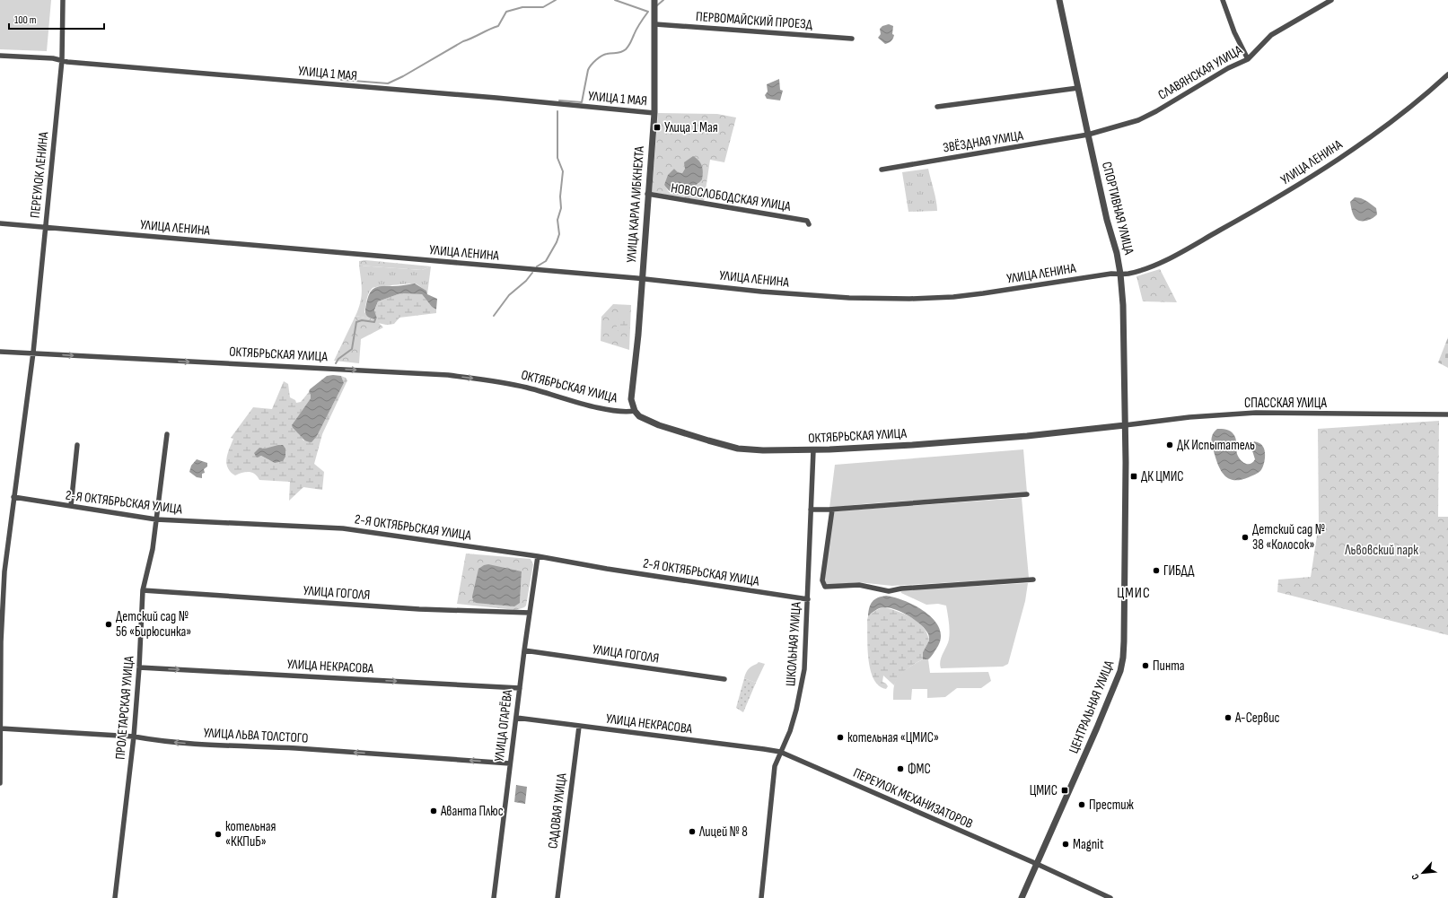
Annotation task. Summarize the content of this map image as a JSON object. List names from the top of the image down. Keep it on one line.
{"streets":{"street":["ПЕРВОМАЙСКИЙ ПРОЕЗД","СЛАВЯНСКАЯ УЛИЦА","УЛИЦА 1 МАЯ","ЗВЁЗДНАЯ УЛИЦА","УЛИЦА ЛЕНИНА","ПЕРЕУЛОК ЛЕНИНА","НОВОСЛОБОДСКАЯ УЛИЦА","УЛИЦА КАРЛА ЛИБКНЕХТА","СПОРТИВНАЯ УЛИЦА","ОКТЯБРЬСКАЯ УЛИЦА","СПАССКАЯ УЛИЦА","2-Я ОКТЯБРЬСКАЯ УЛИЦА","УЛИЦА ГОГОЛЯ","ШКОЛЬНАЯ УЛИЦА","УЛИЦА НЕКРАСОВА","ЦЕНТРАЛЬНАЯ УЛИЦА","ПРОЛЕТАРСКАЯ УЛИЦА","УЛИЦА ОГАРЁВА","УЛИЦА ЛЬВА ТОЛСТОГО","ПЕРЕУЛОК МЕХАНИЗАТОРОВ","САДОВАЯ УЛИЦА"]},"crossings":[["ПЕРВОМАЙСКИЙ ПРОЕЗД","УЛИЦА КАРЛА ЛИБКНЕХТА"],["СЛАВЯНСКАЯ УЛИЦА","ЗВЁЗДНАЯ УЛИЦА"],["СЛАВЯНСКАЯ УЛИЦА","СПОРТИВНАЯ УЛИЦА"],["УЛИЦА 1 МАЯ","ПЕРЕУЛОК ЛЕНИНА"],["УЛИЦА 1 МАЯ","УЛИЦА КАРЛА ЛИБКНЕХТА"],["ЗВЁЗДНАЯ УЛИЦА","СПОРТИВНАЯ УЛИЦА"],["УЛИЦА ЛЕНИНА","ПЕРЕУЛОК ЛЕНИНА"],["УЛИЦА ЛЕНИНА","УЛИЦА КАРЛА ЛИБКНЕХТА"],["УЛИЦА ЛЕНИНА","СПОРТИВНАЯ УЛИЦА"],["ПЕРЕУЛОК ЛЕНИНА","ОКТЯБРЬСКАЯ УЛИЦА"],["ПЕРЕУЛОК ЛЕНИНА","2-Я ОКТЯБРЬСКАЯ УЛИЦА"],["ПЕРЕУЛОК ЛЕНИНА","УЛИЦА ЛЬВА ТОЛСТОГО"],["НОВОСЛОБОДСКАЯ УЛИЦА","УЛИЦА КАРЛА ЛИБКНЕХТА"],["УЛИЦА КАРЛА ЛИБКНЕХТА","ОКТЯБРЬСКАЯ УЛИЦА"],["СПОРТИВНАЯ УЛИЦА","ОКТЯБРЬСКАЯ УЛИЦА"],["СПОРТИВНАЯ УЛИЦА","СПАССКАЯ УЛИЦА"],["СПОРТИВНАЯ УЛИЦА","ЦЕНТРАЛЬНАЯ УЛИЦА"],["ОКТЯБРЬСКАЯ УЛИЦА","СПАССКАЯ УЛИЦА"],["ОКТЯБРЬСКАЯ УЛИЦА","ШКОЛЬНАЯ УЛИЦА"],["ОКТЯБРЬСКАЯ УЛИЦА","ЦЕНТРАЛЬНАЯ УЛИЦА"],["СПАССКАЯ УЛИЦА","ЦЕНТРАЛЬНАЯ УЛИЦА"],["2-Я ОКТЯБРЬСКАЯ УЛИЦА","ШКОЛЬНАЯ УЛИЦА"],["2-Я ОКТЯБРЬСКАЯ УЛИЦА","ПРОЛЕТАРСКАЯ УЛИЦА"],["2-Я ОКТЯБРЬСКАЯ УЛИЦА","УЛИЦА ОГАРЁВА"],["УЛИЦА ГОГОЛЯ","ПРОЛЕТАРСКАЯ УЛИЦА"],["УЛИЦА ГОГОЛЯ","УЛИЦА ОГАРЁВА"],["ШКОЛЬНАЯ УЛИЦА","УЛИЦА НЕКРАСОВА"],["ШКОЛЬНАЯ УЛИЦА","ПЕРЕУЛОК МЕХАНИЗАТОРОВ"],["УЛИЦА НЕКРАСОВА","ПРОЛЕТАРСКАЯ УЛИЦА"],["УЛИЦА НЕКРАСОВА","УЛИЦА ОГАРЁВА"],["УЛИЦА НЕКРАСОВА","ПЕРЕУЛОК МЕХАНИЗАТОРОВ"],["УЛИЦА НЕКРАСОВА","САДОВАЯ УЛИЦА"],["ЦЕНТРАЛЬНАЯ УЛИЦА","ПЕРЕУЛОК МЕХАНИЗАТОРОВ"],["ПРОЛЕТАРСКАЯ УЛИЦА","УЛИЦА ЛЬВА ТОЛСТОГО"],["УЛИЦА ОГАРЁВА","УЛИЦА ЛЬВА ТОЛСТОГО"]],"one_way":["ОКТЯБРЬСКАЯ УЛИЦА","УЛИЦА НЕКРАСОВА","УЛИЦА ЛЬВА ТОЛСТОГО"],"districts":["ЦМИС"],"parks":["Львовский парк"],"places":{"transit":["Улица 1 Мая","ДК ЦМИС","ЦМИС"],"other":["ДК Испытатель","Детский сад № 38 «Колосок»","ГИБДД","Детский сад № 56 «Бирюсинка»","Пинта","A-Сервис","котельная «ЦМИС»","ФМС","Престиж","Аванта Плюс","Лицей № 8","котельная «ККПиБ»","Magnit"]},"scale_bar":"100 m","north":"bottom left"}
